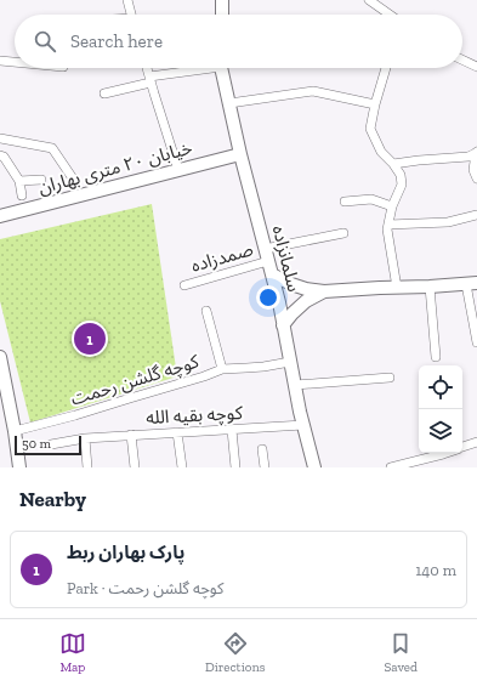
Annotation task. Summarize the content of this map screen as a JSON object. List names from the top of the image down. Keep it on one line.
{"streets":{"street":["خیابان ۲۰ متری بهاران","صمدزاده","سلمانزاده","کوچه گلشن رحمت","کوچه بقیه الله"]},"crossings":[["خیابان ۲۰ متری بهاران","سلمانزاده"],["صمدزاده","سلمانزاده"],["سلمانزاده","کوچه گلشن رحمت"],["سلمانزاده","کوچه بقیه الله"]],"scale_bar":"50 m","page":{"search":"Search here","pins":"1","scale":"50 m","heading":"Nearby","list":[{"mark":"1","name":"پارک بهاران ربط","note":"Park · کوچه گلشن رحمت","value":"140 m"}],"nav":["Map","Directions","Saved"]}}
